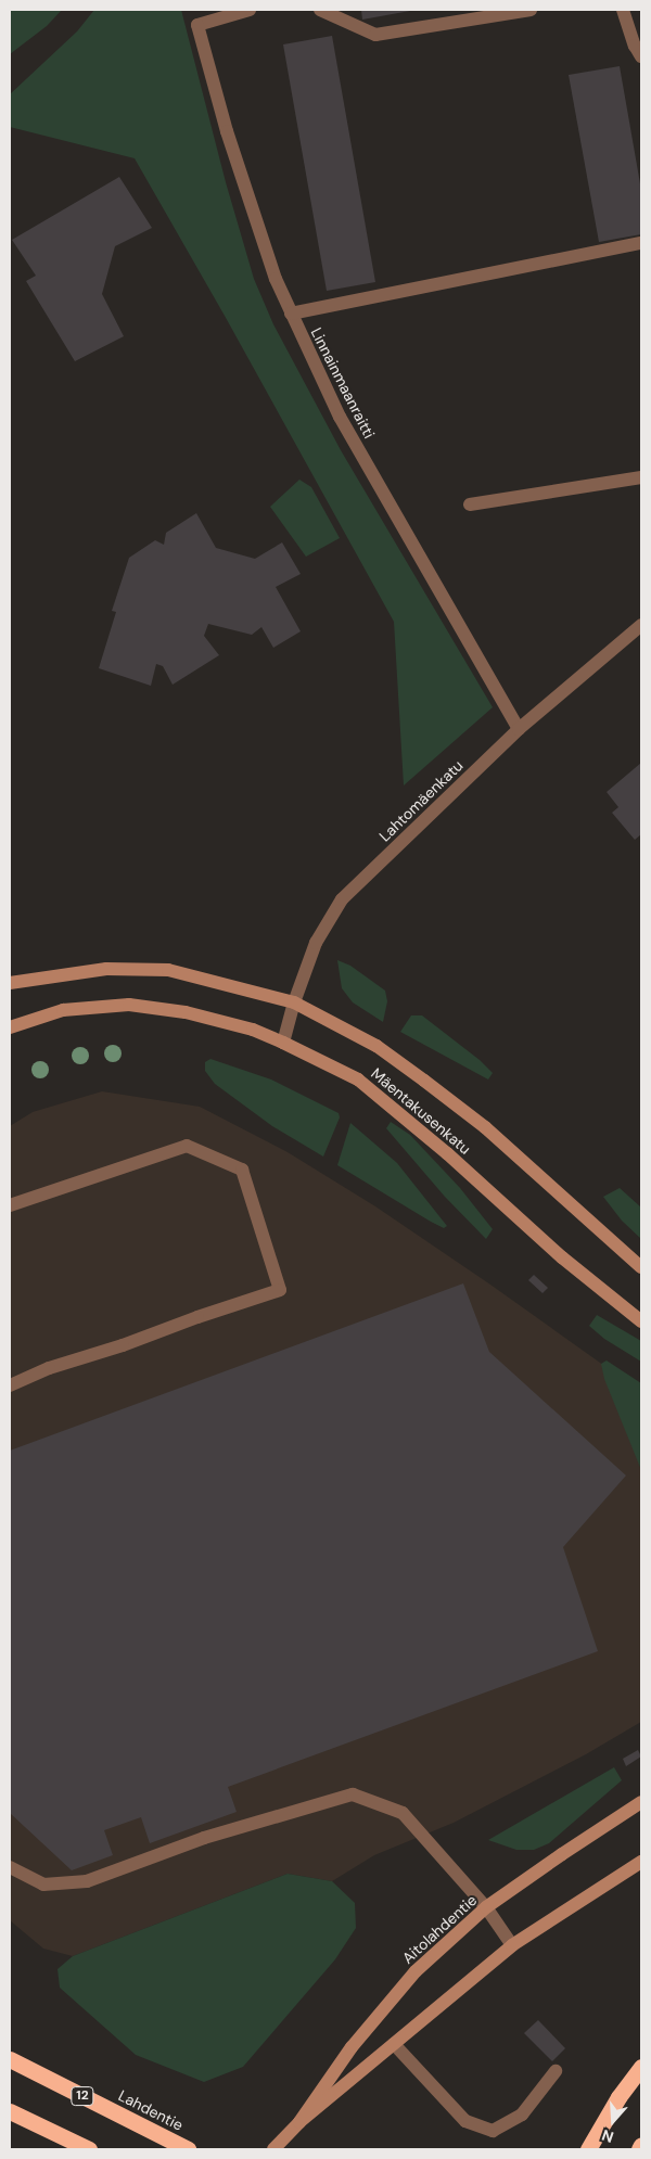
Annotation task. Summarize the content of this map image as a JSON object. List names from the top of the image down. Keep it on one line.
{"streets":{"highway":["12","Lahdentie"],"main road":["Mäentakusenkatu","Aitolahdentie"],"street":["Linnainmaanraitti","Lahtomäenkatu"]},"crossings":[["Linnainmaanraitti","Lahtomäenkatu"],["Lahtomäenkatu","Mäentakusenkatu"]],"north":"bottom"}
